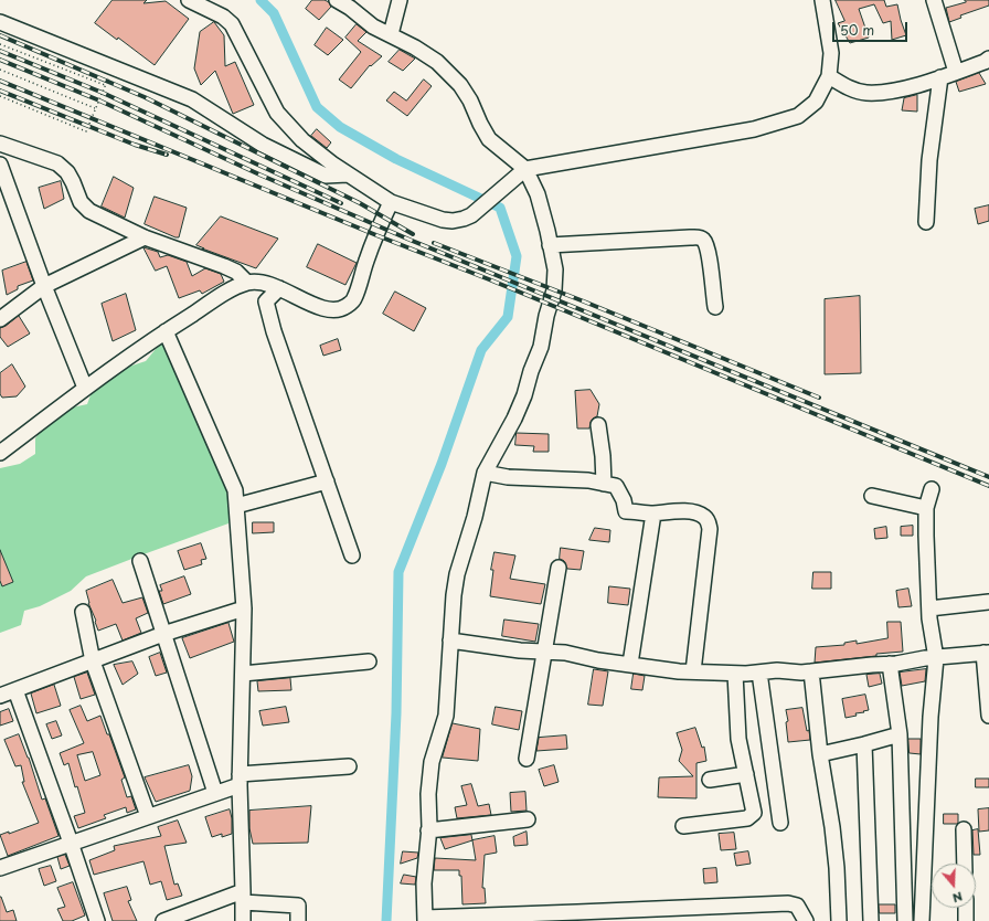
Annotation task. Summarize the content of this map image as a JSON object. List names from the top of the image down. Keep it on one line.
{"scale_bar":"50 m","north":"bottom"}
